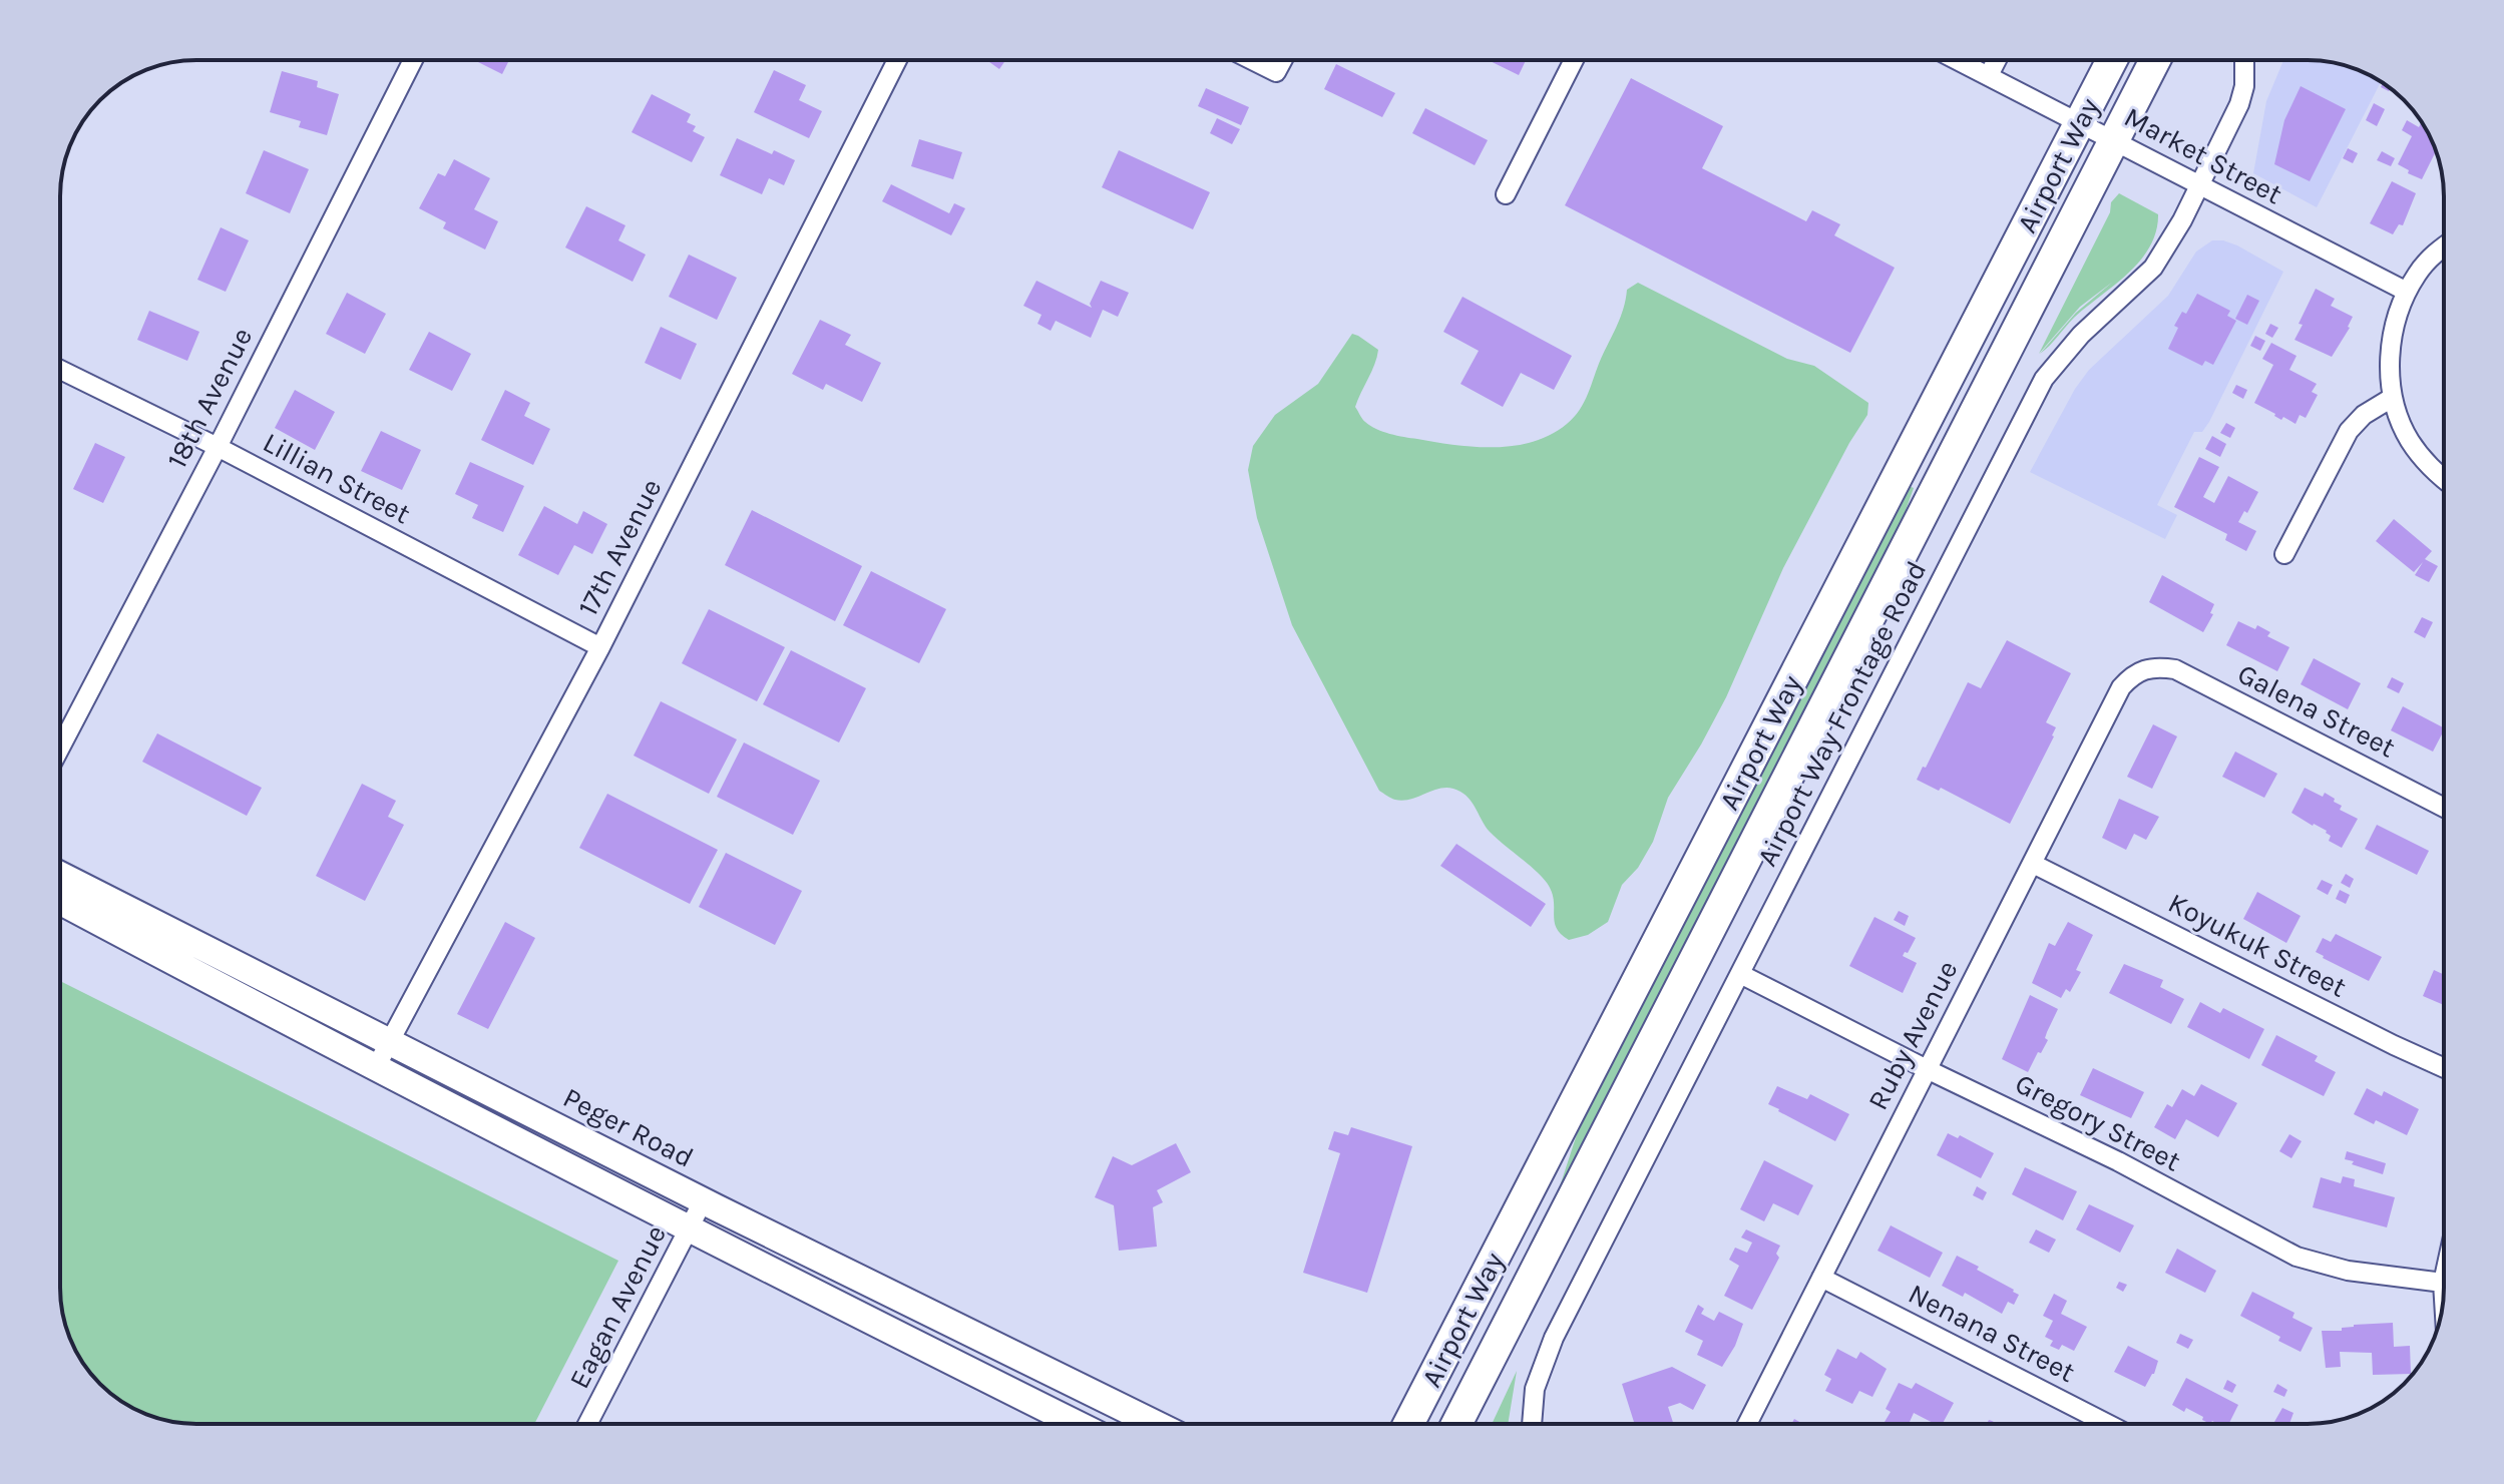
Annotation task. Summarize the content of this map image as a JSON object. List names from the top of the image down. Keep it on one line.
{"streets":{"main road":["Airport Way","Peger Road"],"street":["Market Street","18th Avenue","Lillian Street","17th Avenue","Galena Street","Airport Way Frontage Road","Koyukuk Street","Ruby Avenue","Gregory Street","Eagan Avenue","Nenana Street"]},"crossings":[["Market Street","Airport Way"],["Market Street","Airport Way Frontage Road"],["18th Avenue","Lillian Street"],["Lillian Street","17th Avenue"],["17th Avenue","Peger Road"],["Galena Street","Ruby Avenue"],["Airport Way Frontage Road","Gregory Street"],["Koyukuk Street","Ruby Avenue"],["Ruby Avenue","Gregory Street"],["Ruby Avenue","Nenana Street"],["Peger Road","Eagan Avenue"]]}
